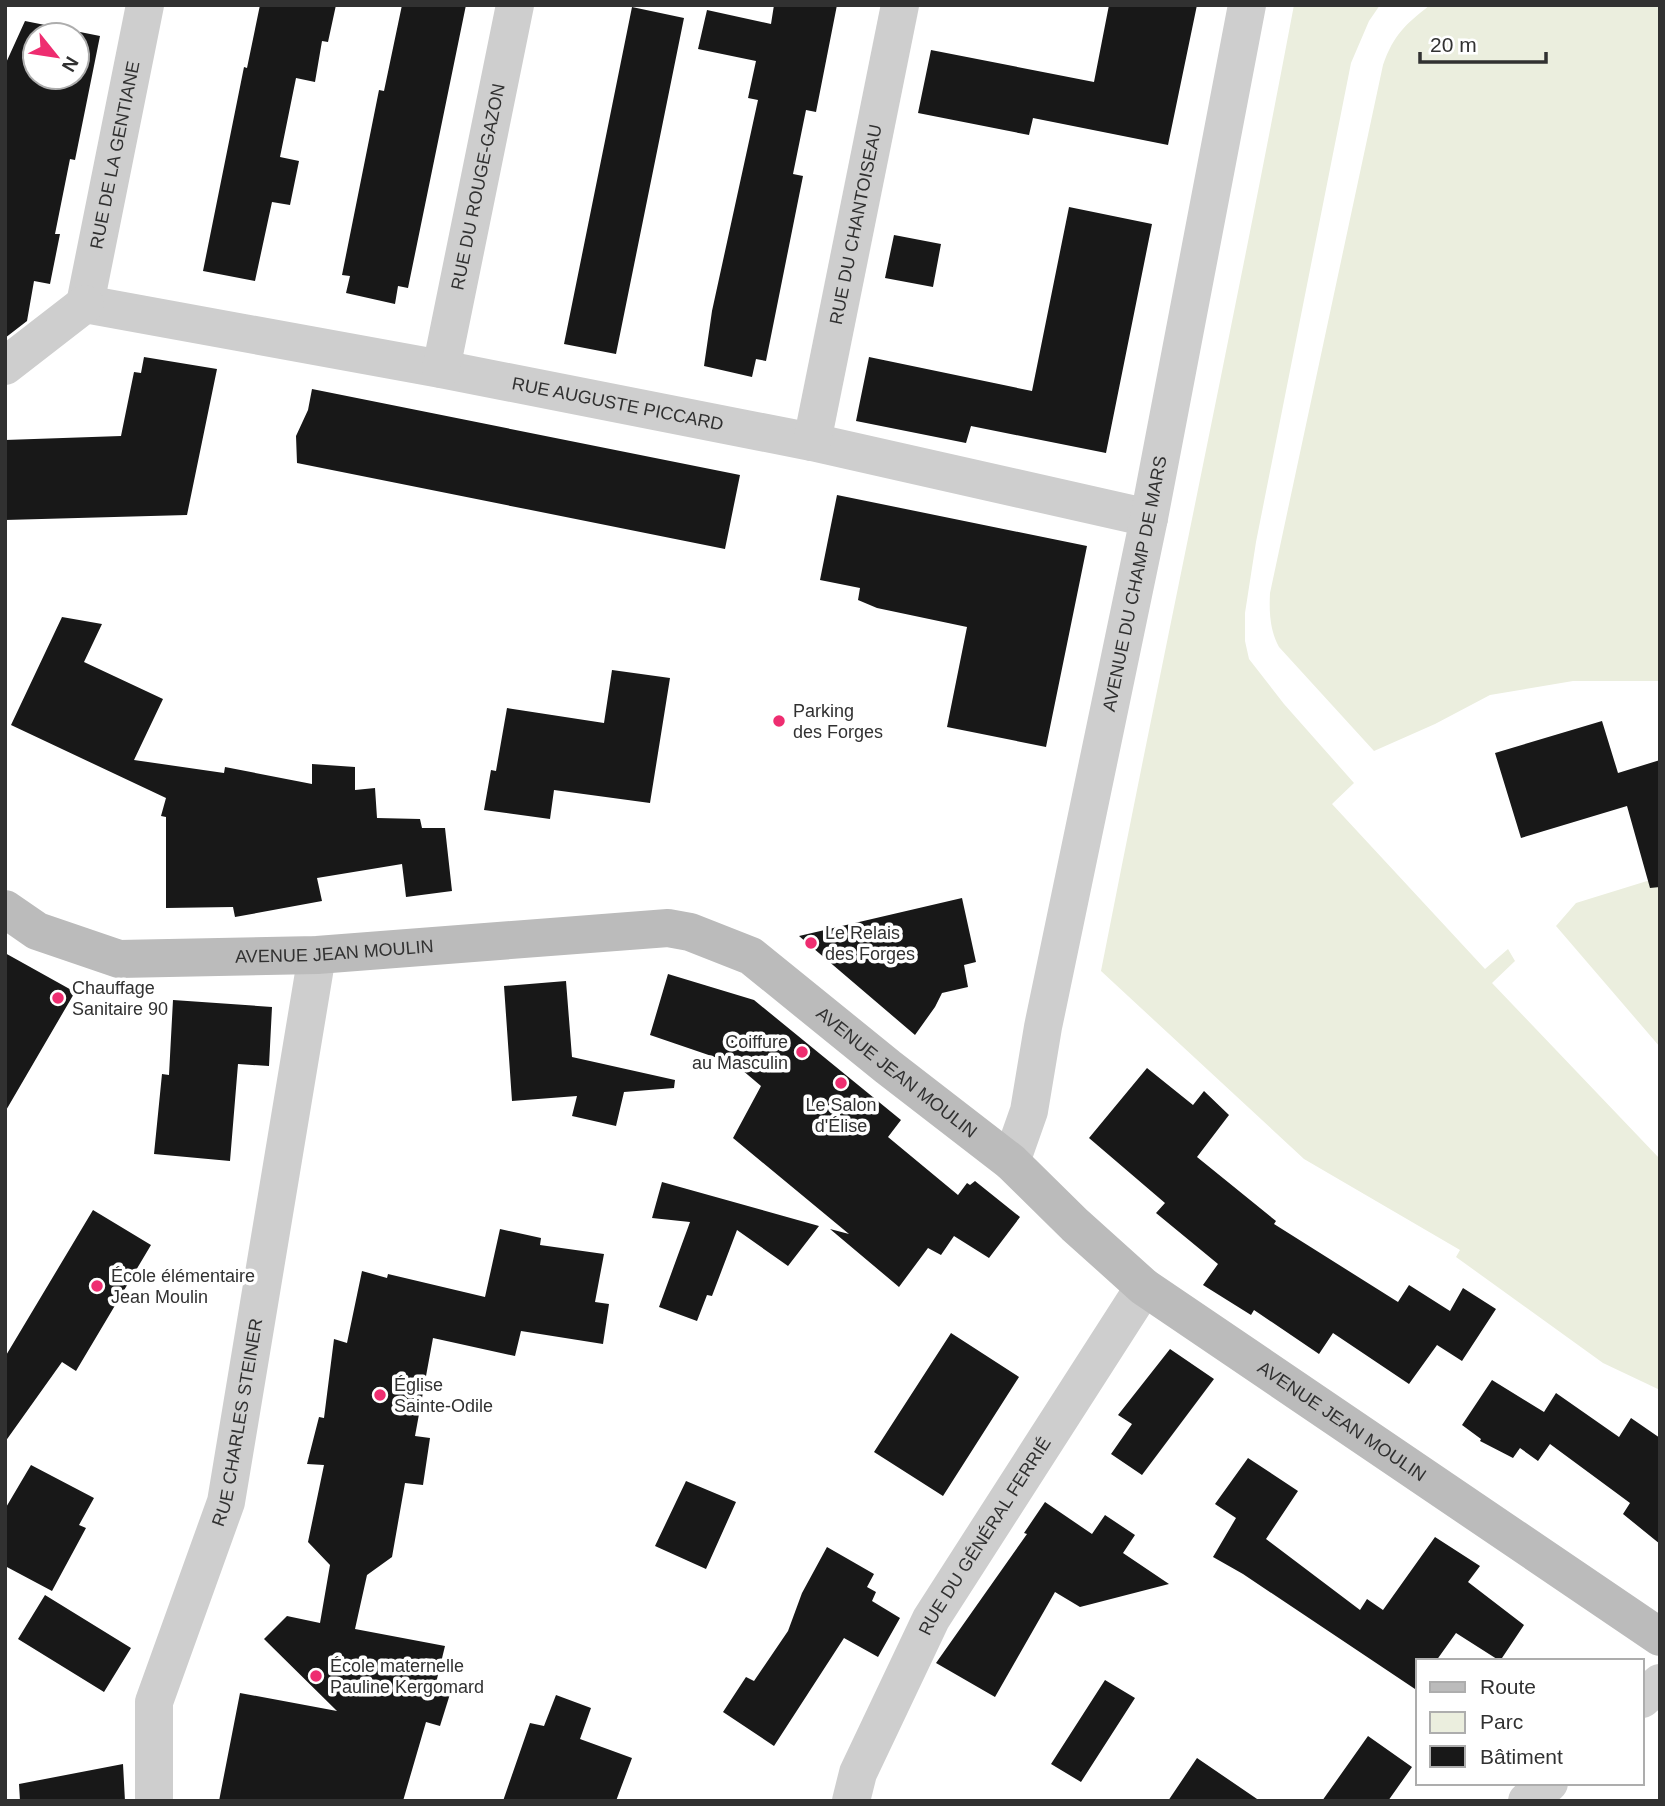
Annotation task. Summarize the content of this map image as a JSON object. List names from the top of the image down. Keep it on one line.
{"streets":{"main road":["AVENUE JEAN MOULIN"],"street":["RUE DE LA GENTIANE","RUE DU ROUGE-GAZON","RUE DU CHANTOISEAU","RUE AUGUSTE PICCARD","AVENUE DU CHAMP DE MARS","RUE CHARLES STEINER","RUE DU GÉNÉRAL FERRIÉ"]},"crossings":[["RUE DE LA GENTIANE","RUE AUGUSTE PICCARD"],["RUE DU ROUGE-GAZON","RUE AUGUSTE PICCARD"],["RUE DU CHANTOISEAU","RUE AUGUSTE PICCARD"],["RUE AUGUSTE PICCARD","AVENUE DU CHAMP DE MARS"],["AVENUE DU CHAMP DE MARS","AVENUE JEAN MOULIN"],["AVENUE JEAN MOULIN","RUE CHARLES STEINER"],["AVENUE JEAN MOULIN","RUE DU GÉNÉRAL FERRIÉ"]],"places":["Parking des Forges","Le Relais des Forges","Chauffage Sanitaire 90","Coiffure au Masculin","Le Salon d'Élise","École élémentaire Jean Moulin","Église Sainte-Odile","École maternelle Pauline Kergomard"],"legend":["Route","Parc","Bâtiment"],"scale_bar":"20 m","north":"bottom right"}
